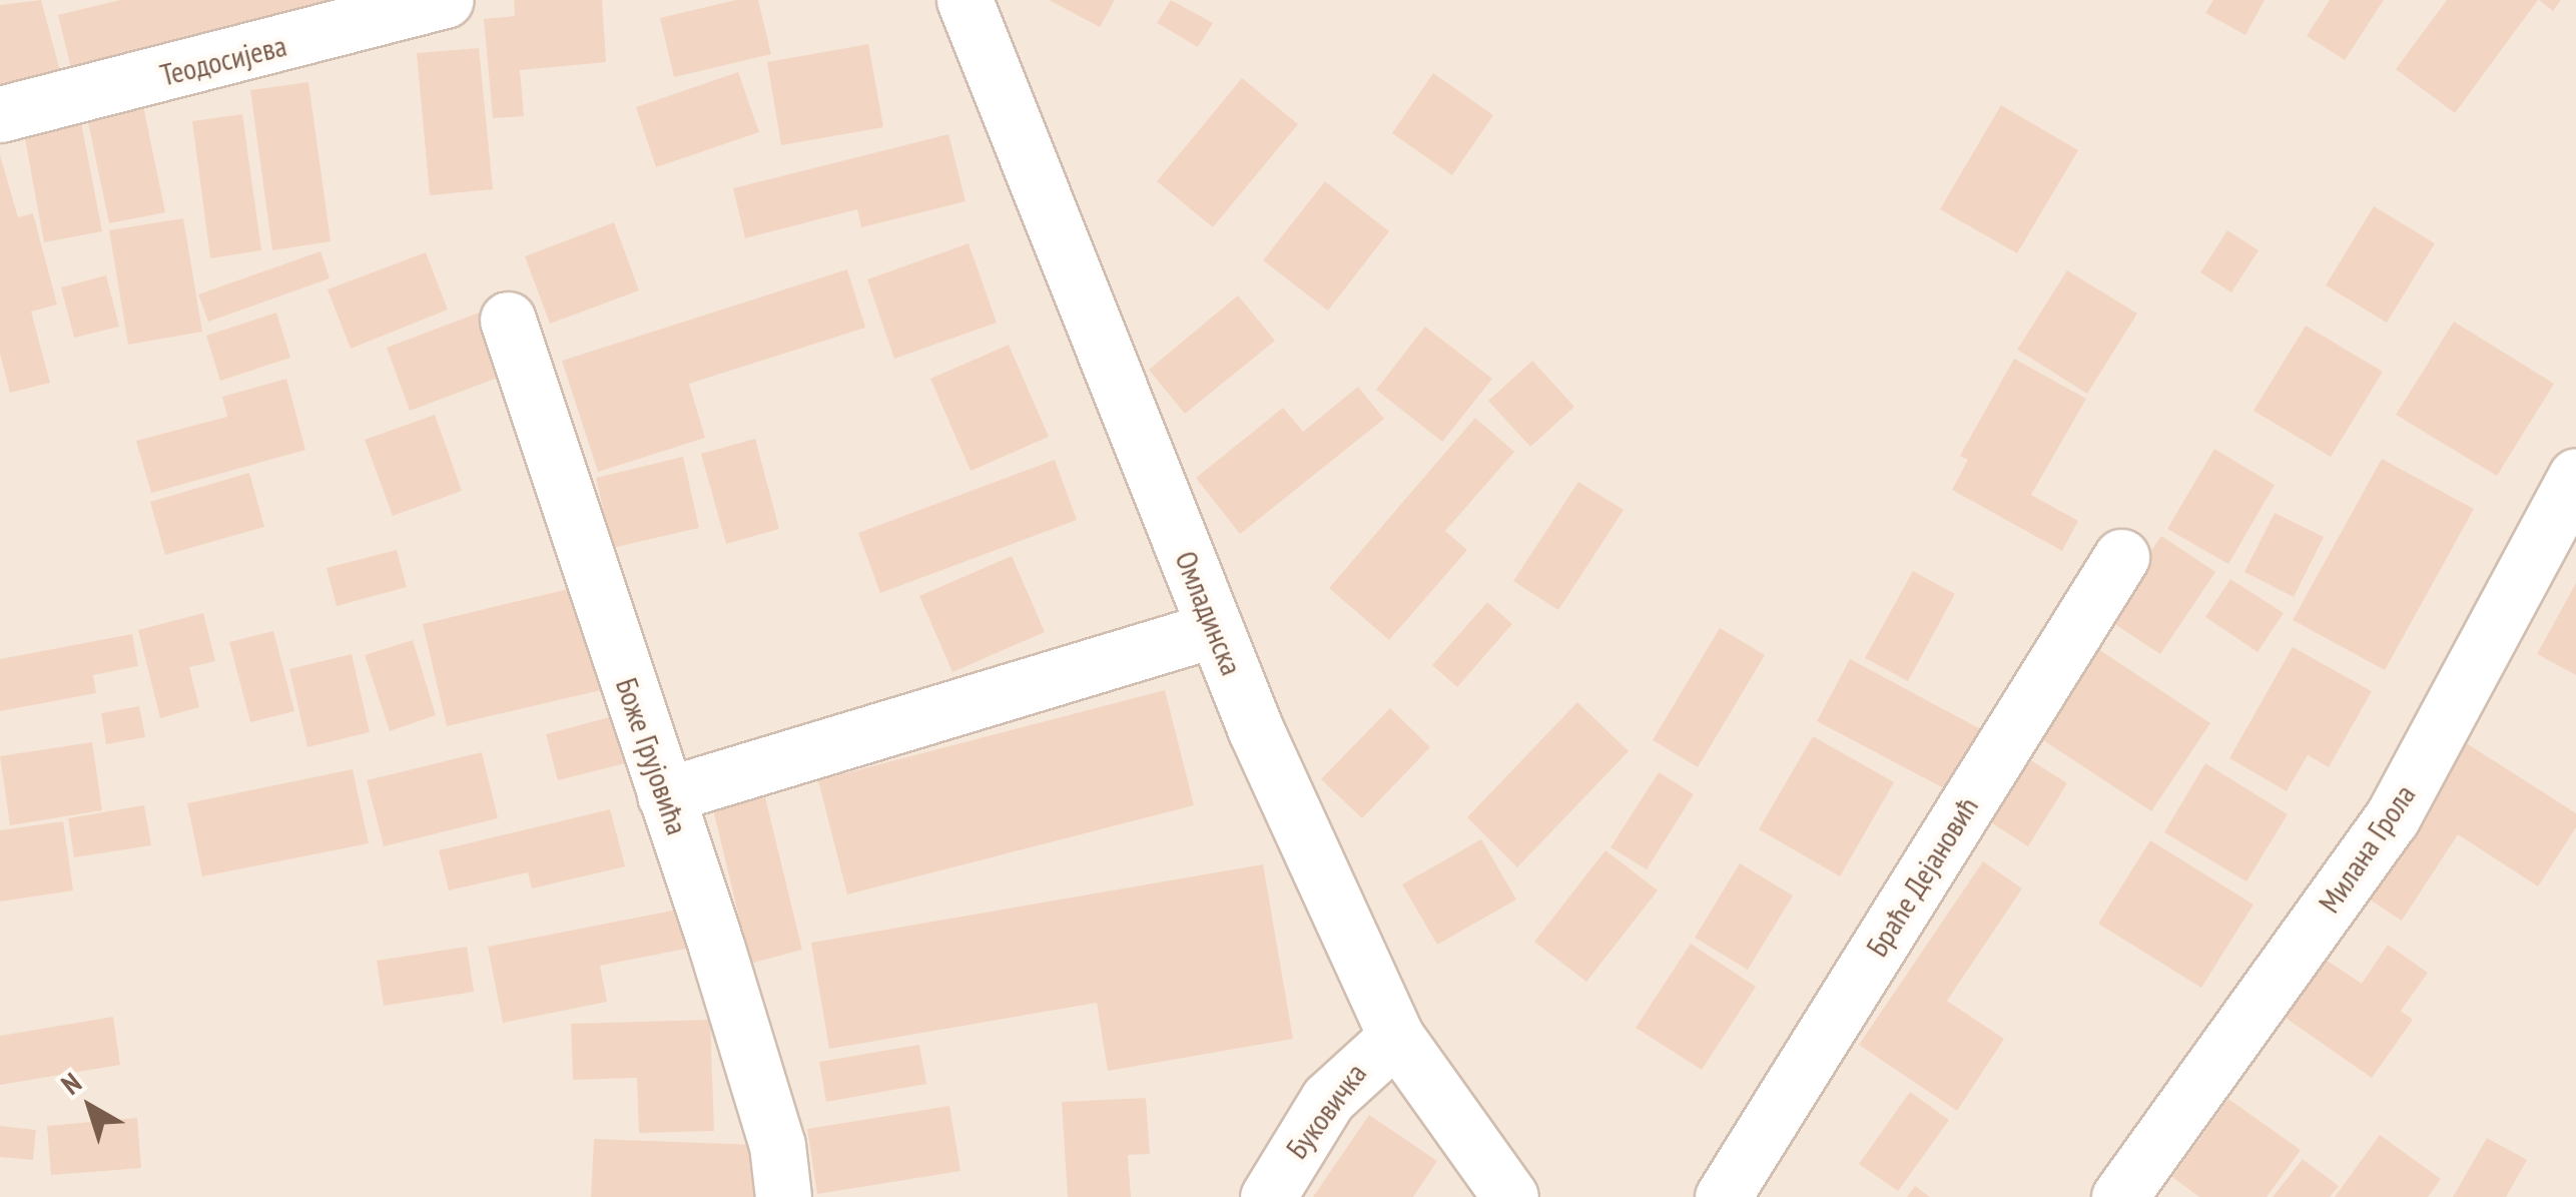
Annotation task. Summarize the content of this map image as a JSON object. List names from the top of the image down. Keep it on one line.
{"streets":{"street":["Теодосијева","Омладинска","Боже Грујовића","Милана Грола","Браће Дејановић","Буковичка"]},"crossings":[["Омладинска","Буковичка"]],"north":"top left"}
